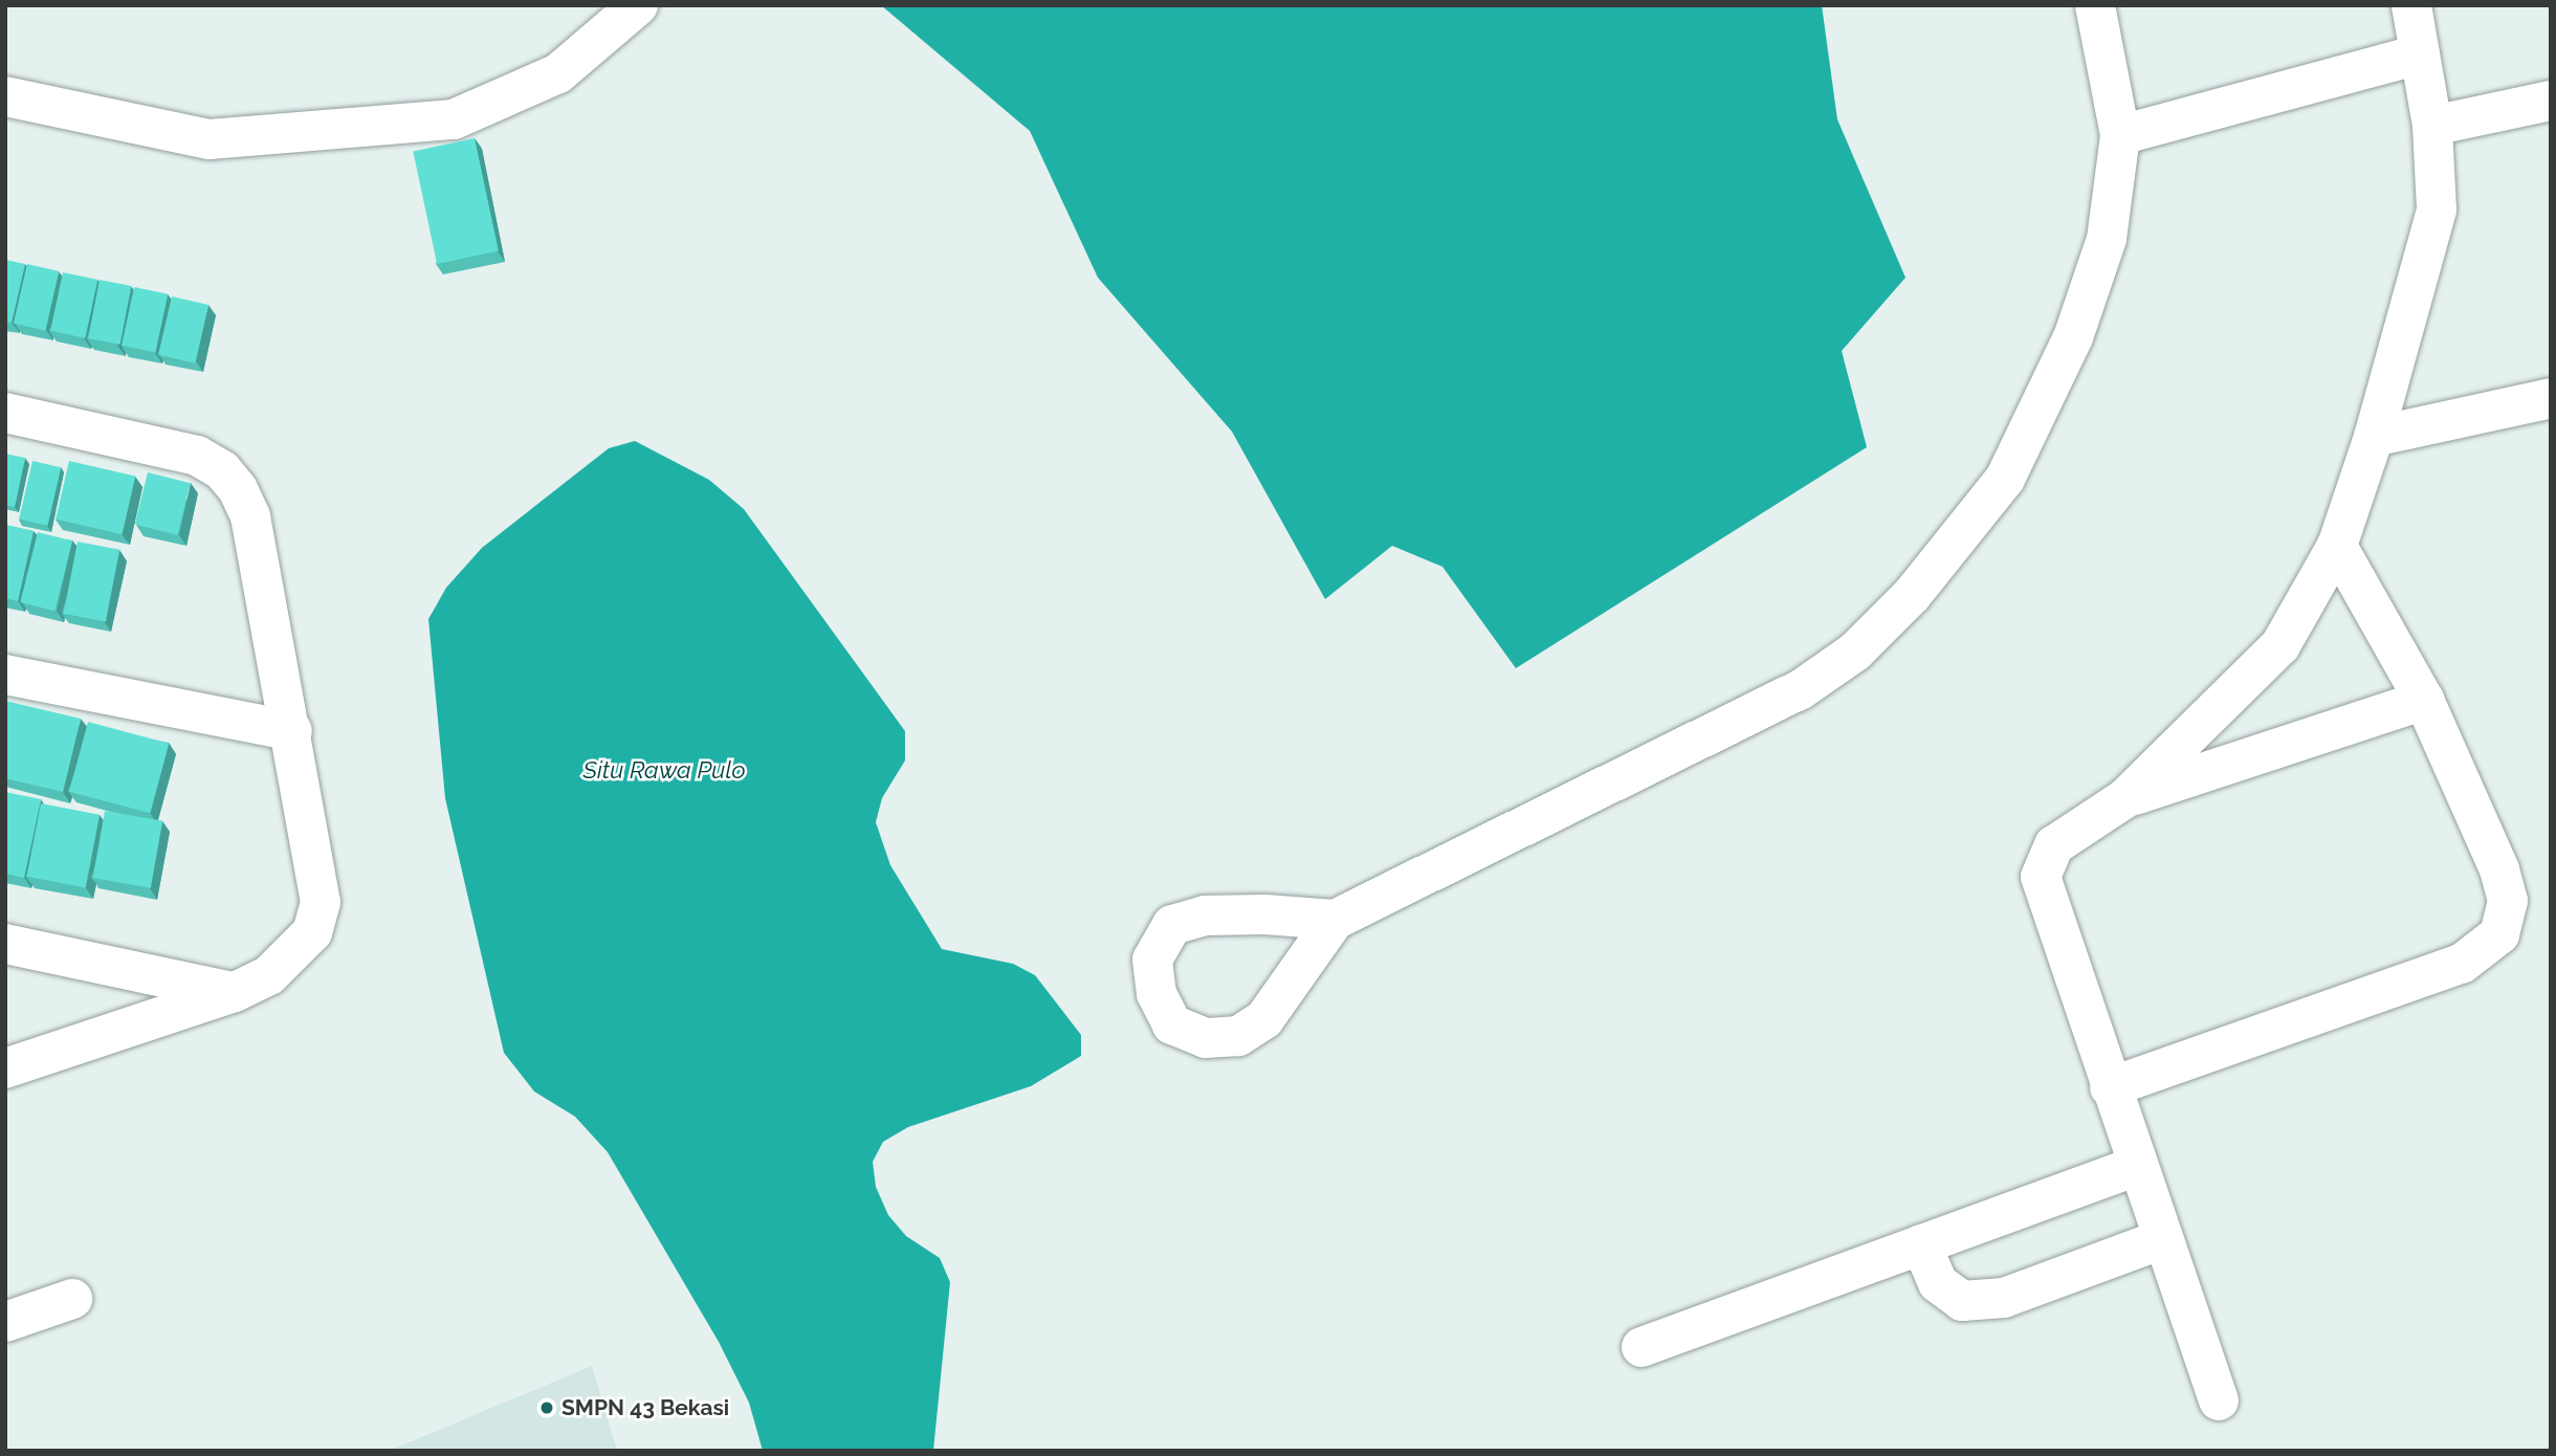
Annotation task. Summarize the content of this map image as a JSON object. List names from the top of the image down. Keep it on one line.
{"water":["Situ Rawa Pulo"],"places":["SMPN 43 Bekasi"]}
